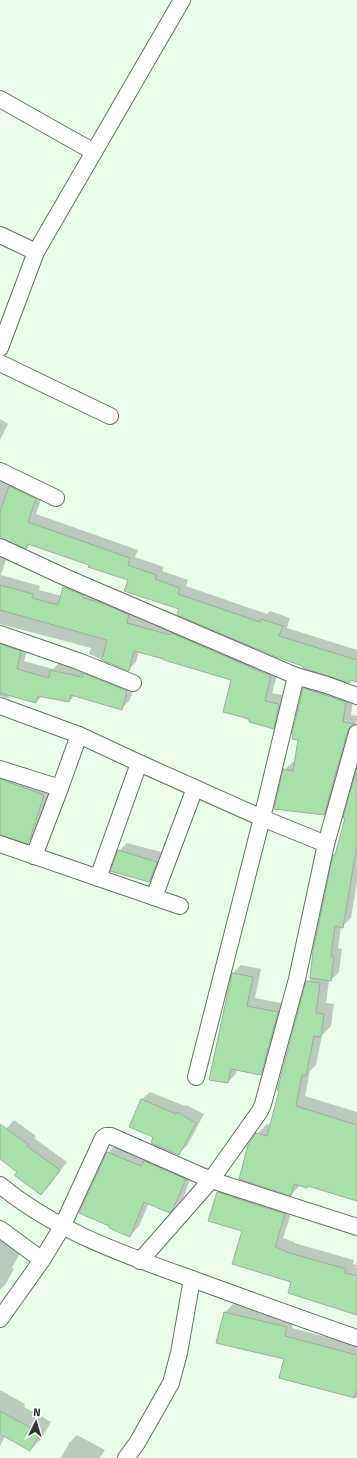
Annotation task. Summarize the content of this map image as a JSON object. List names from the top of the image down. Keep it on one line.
{"north":"top"}
